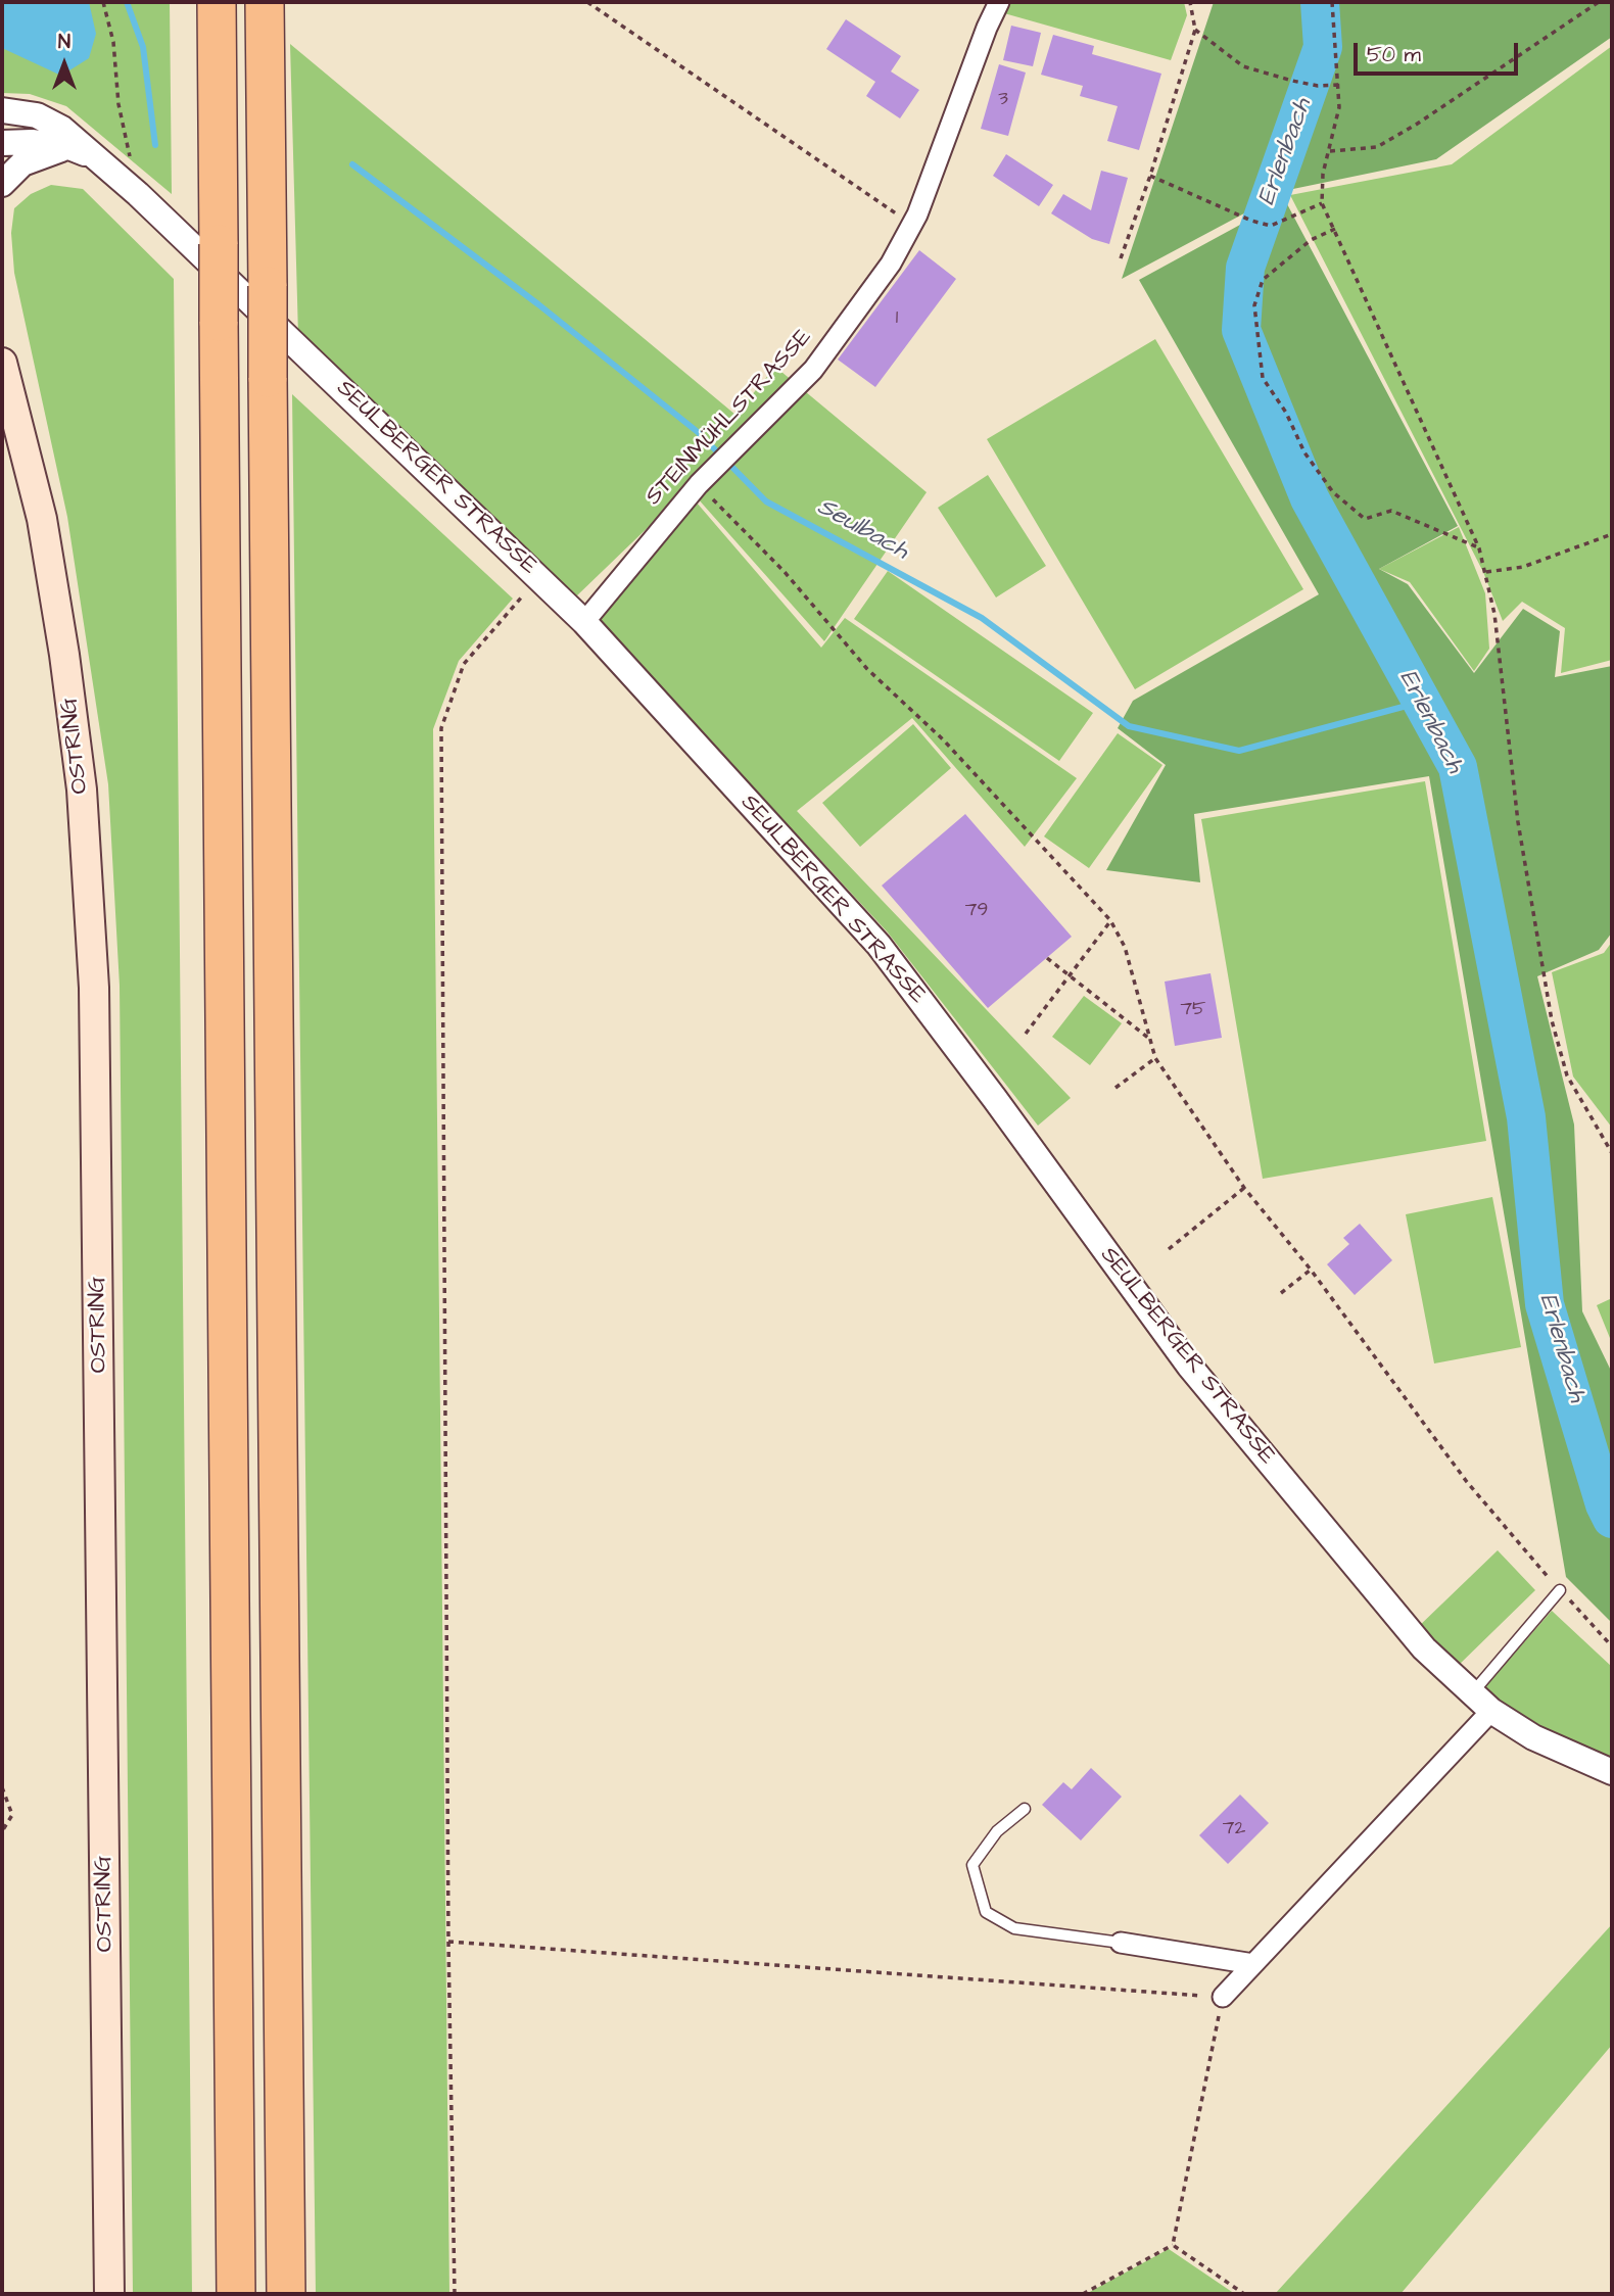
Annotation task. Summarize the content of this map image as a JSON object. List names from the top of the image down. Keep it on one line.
{"streets":{"main road":["OSTRING"],"street":["STEINMÜHLSTRASSE","SEULBERGER STRASSE"]},"crossings":[["STEINMÜHLSTRASSE","SEULBERGER STRASSE"]],"water":["Erlenbach","Seulbach"],"house_numbers":["3","1","79","75","72"],"scale_bar":"50 m","north":"top"}
